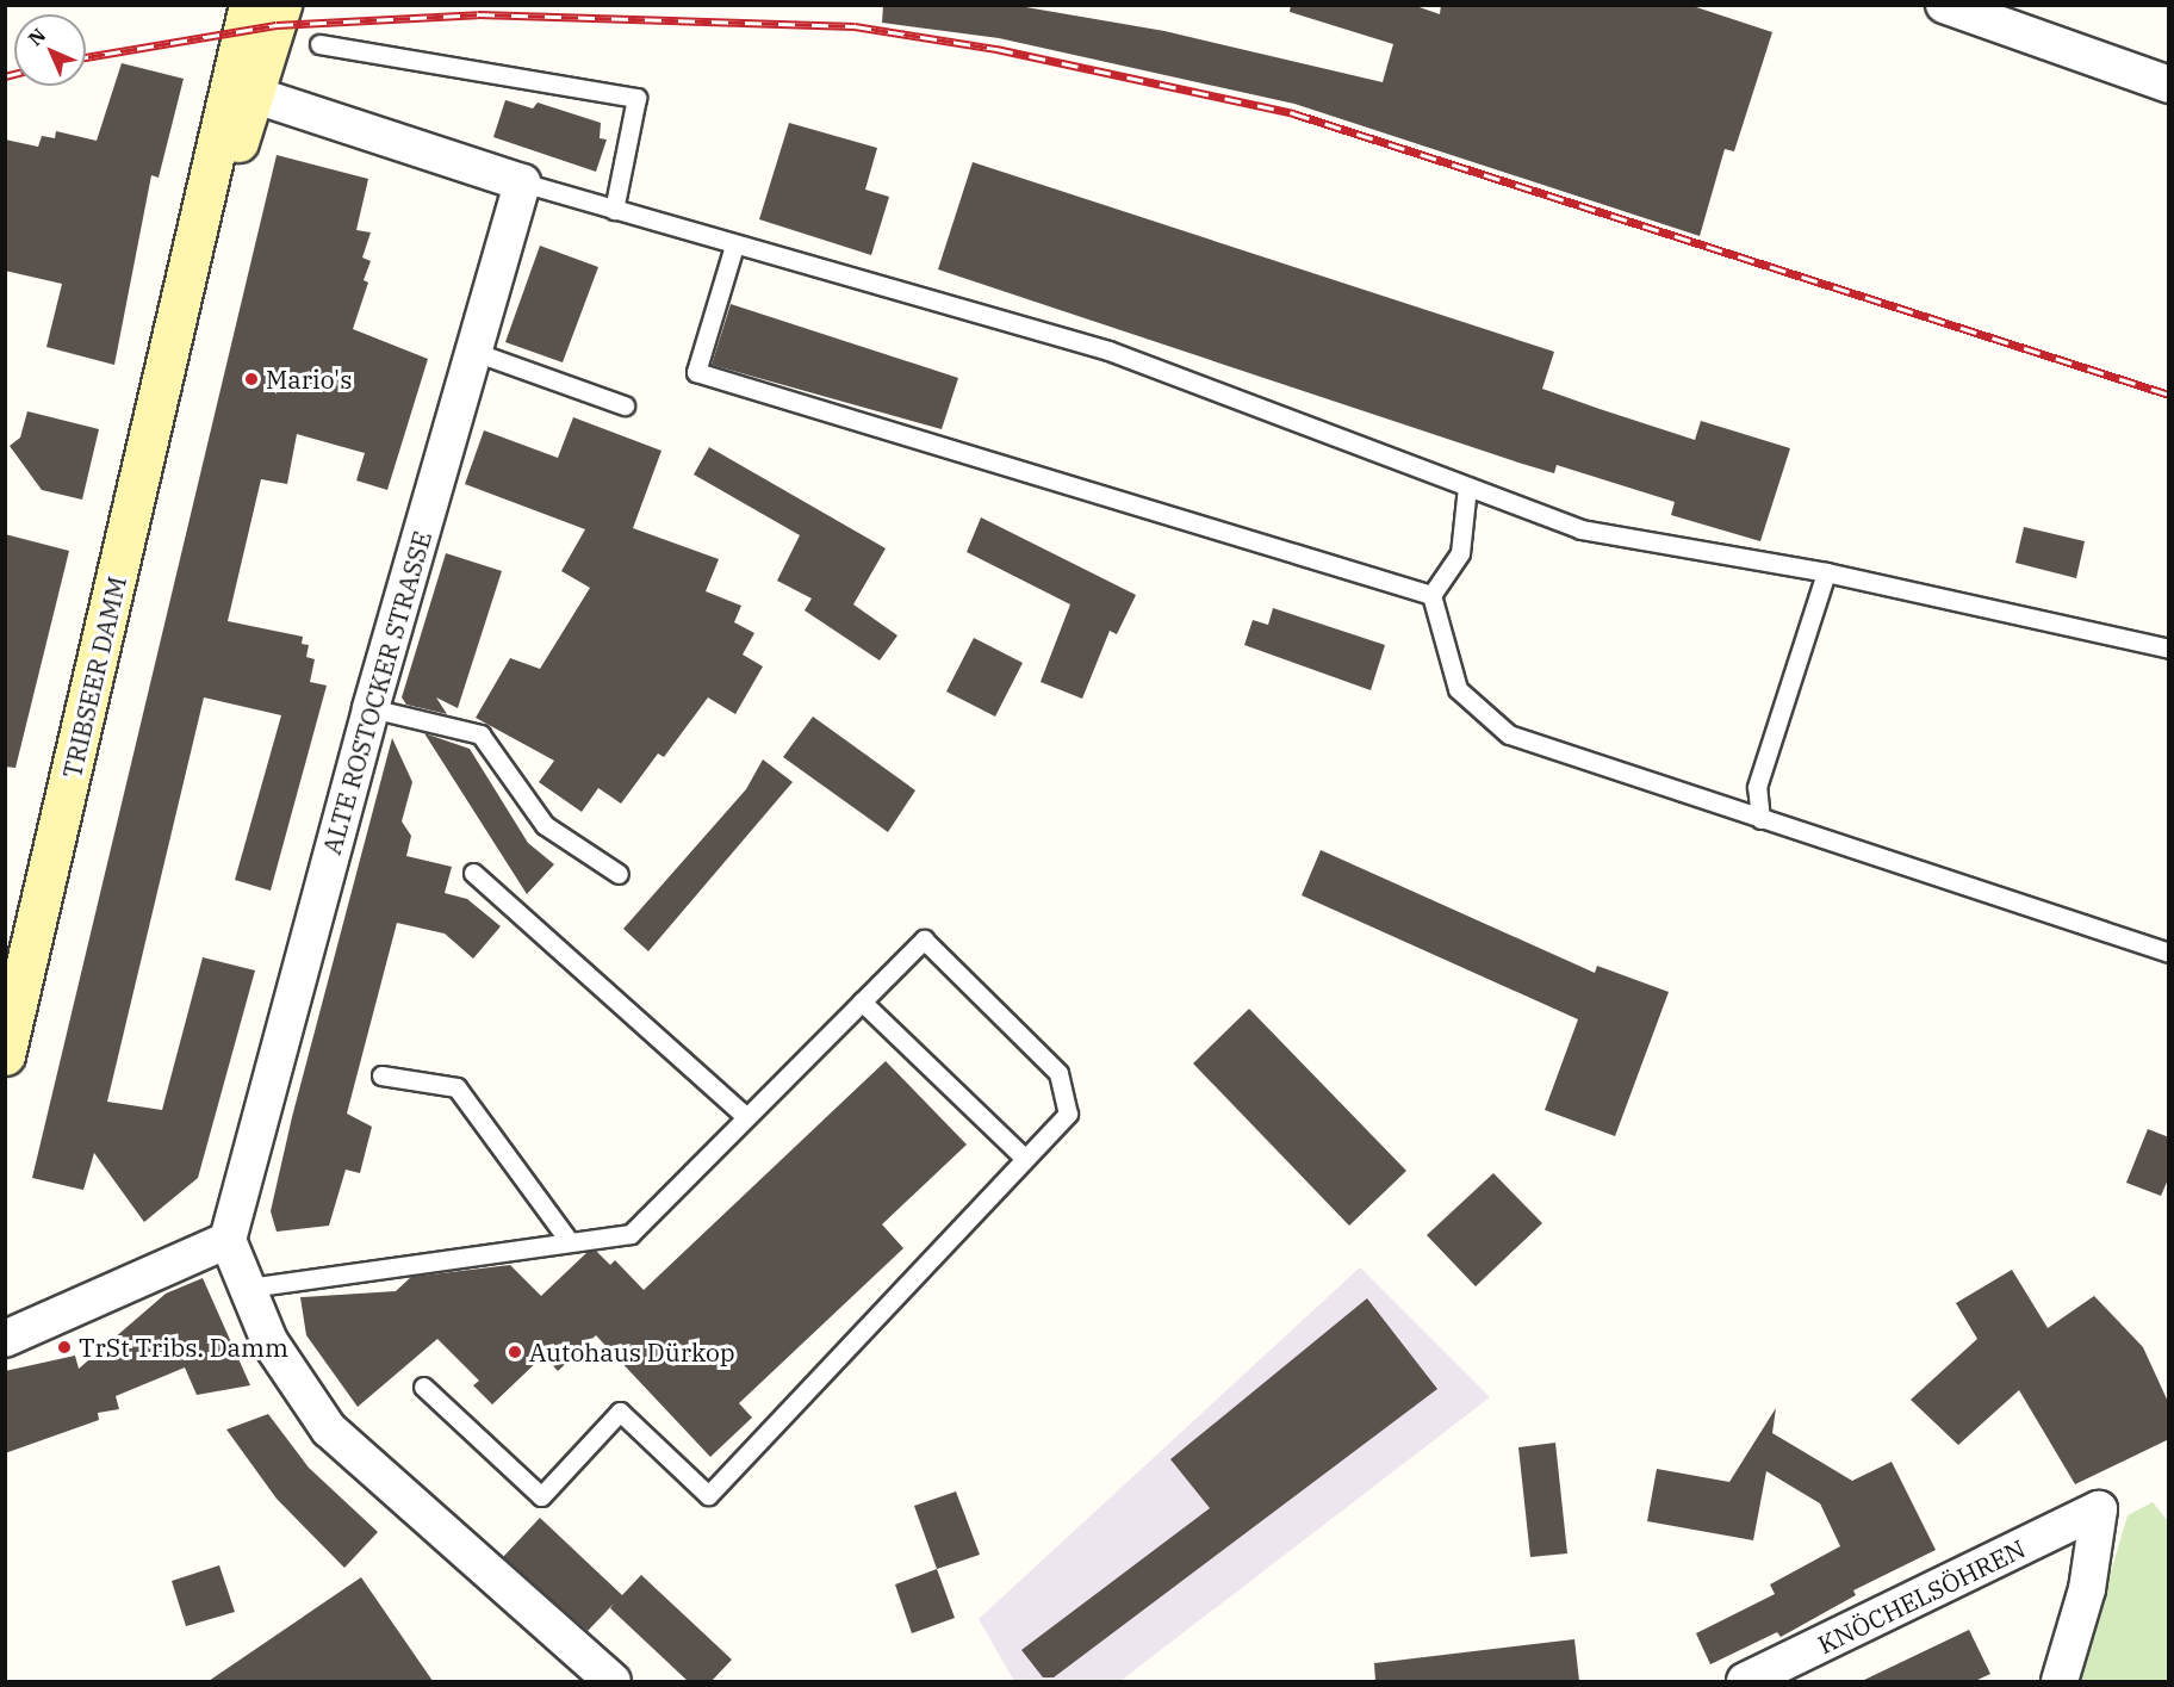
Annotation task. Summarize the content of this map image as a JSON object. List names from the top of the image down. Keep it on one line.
{"streets":{"main road":["TRIBSEER DAMM"],"street":["ALTE ROSTOCKER STRASSE","KNÖCHELSÖHREN"]},"places":["Mario's","TrSt Tribs. Damm","Autohaus Dürkop"],"north":"top left"}
